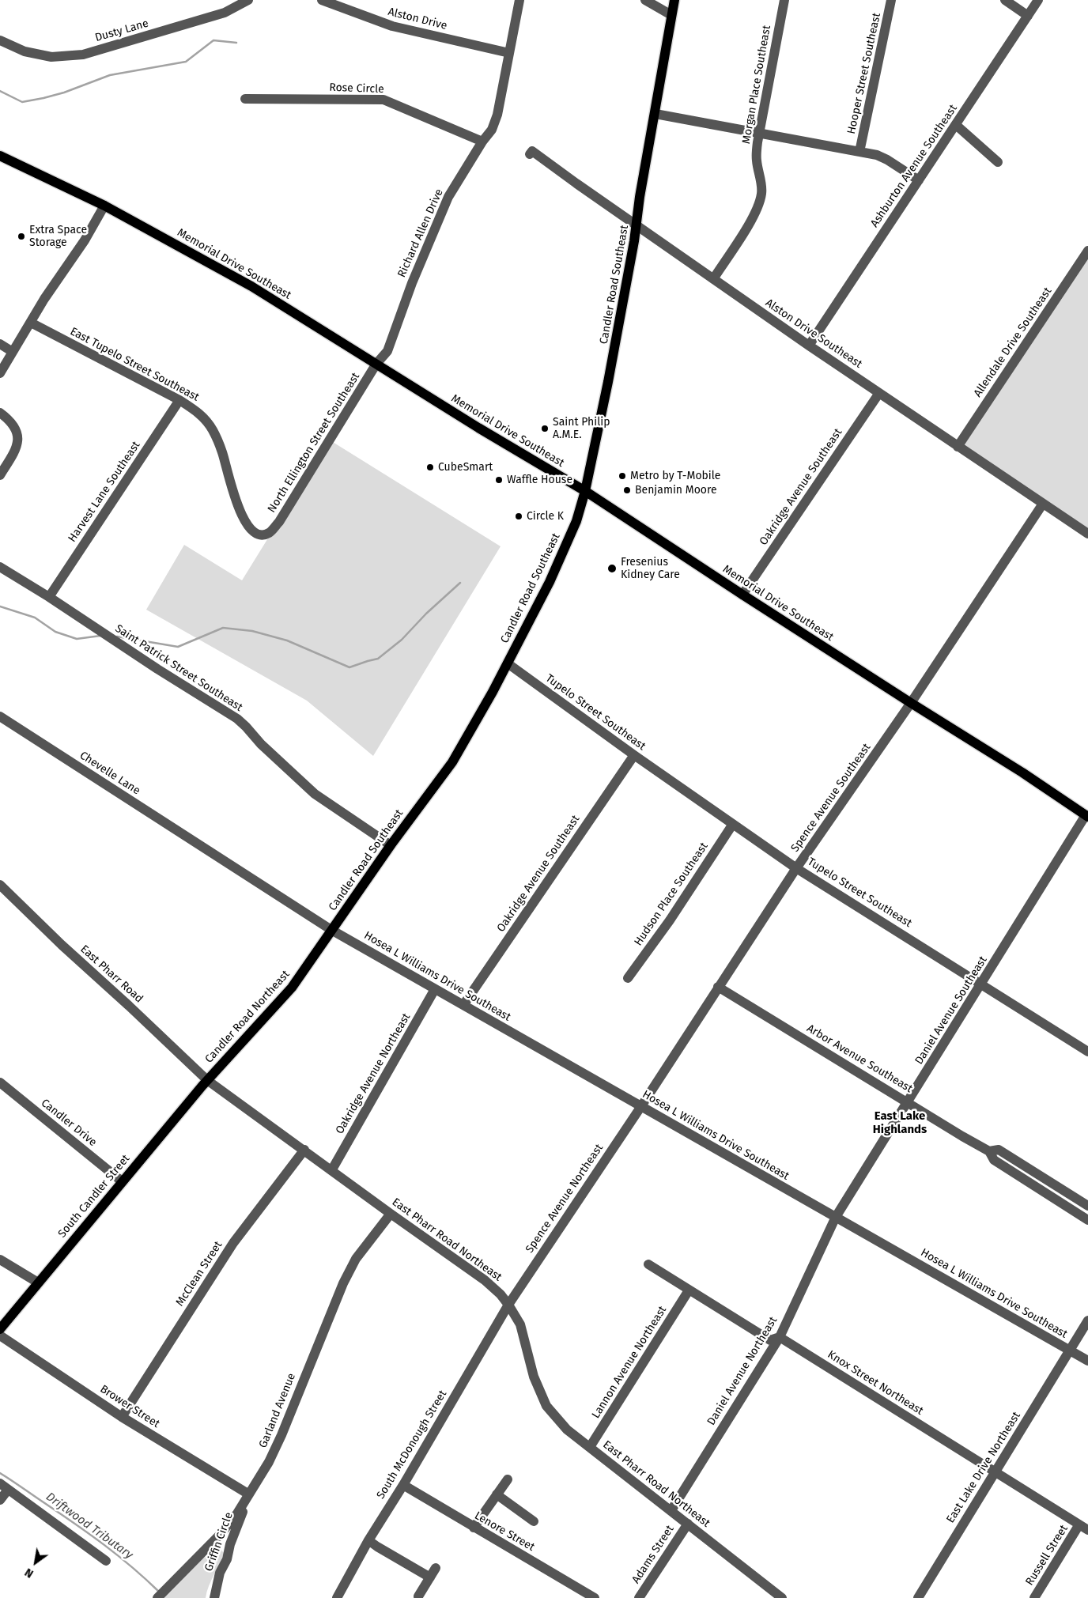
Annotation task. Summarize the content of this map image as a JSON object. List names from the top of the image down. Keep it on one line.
{"streets":{"main road":["Memorial Drive Southeast","Candler Road Southeast","Candler Road Northeast","South Candler Street"],"street":["Alston Drive","Dusty Lane","Hooper Street Southeast","Morgan Place Southeast","Rose Circle","Ashburton Avenue Southeast","Richard Allen Drive","Alston Drive Southeast","Allendale Drive Southeast","East Tupelo Street Southeast","North Ellington Street Southeast","Oakridge Avenue Southeast","Harvest Lane Southeast","Saint Patrick Street Southeast","Tupelo Street Southeast","Chevelle Lane","Spence Avenue Southeast","Hudson Place Southeast","East Pharr Road","Hosea L Williams Drive Southeast","Daniel Avenue Southeast","Arbor Avenue Southeast","Oakridge Avenue Northeast","Candler Drive","Spence Avenue Northeast","East Pharr Road Northeast","McClean Street","Lannon Avenue Northeast","Daniel Avenue Northeast","Knox Street Northeast","Brower Street","Garland Avenue","South McDonough Street","East Lake Drive Northeast","Lenore Street","Griffin Circle","Adams Street","Russell Street"]},"crossings":[["Alston Drive","Richard Allen Drive"],["Morgan Place Southeast","Alston Drive Southeast"],["Rose Circle","Richard Allen Drive"],["Ashburton Avenue Southeast","Alston Drive Southeast"],["Richard Allen Drive","Memorial Drive Southeast"],["Richard Allen Drive","North Ellington Street Southeast"],["Memorial Drive Southeast","Candler Road Southeast"],["Memorial Drive Southeast","North Ellington Street Southeast"],["Memorial Drive Southeast","Oakridge Avenue Southeast"],["Memorial Drive Southeast","Spence Avenue Southeast"],["Memorial Drive Southeast","Daniel Avenue Southeast"],["Candler Road Southeast","Alston Drive Southeast"],["Candler Road Southeast","Saint Patrick Street Southeast"],["Candler Road Southeast","Tupelo Street Southeast"],["Candler Road Southeast","Chevelle Lane"],["Candler Road Southeast","Hosea L Williams Drive Southeast"],["Candler Road Southeast","Candler Road Northeast"],["Alston Drive Southeast","Allendale Drive Southeast"],["Alston Drive Southeast","Oakridge Avenue Southeast"],["Alston Drive Southeast","Spence Avenue Southeast"],["East Tupelo Street Southeast","North Ellington Street Southeast"],["East Tupelo Street Southeast","Harvest Lane Southeast"],["Oakridge Avenue Southeast","Tupelo Street Southeast"],["Oakridge Avenue Southeast","Hosea L Williams Drive Southeast"],["Harvest Lane Southeast","Saint Patrick Street Southeast"],["Tupelo Street Southeast","Spence Avenue Southeast"],["Tupelo Street Southeast","Hudson Place Southeast"],["Tupelo Street Southeast","Daniel Avenue Southeast"],["Chevelle Lane","Hosea L Williams Drive Southeast"],["Chevelle Lane","Candler Road Northeast"],["Spence Avenue Southeast","Hosea L Williams Drive Southeast"],["Spence Avenue Southeast","Arbor Avenue Southeast"],["Spence Avenue Southeast","Spence Avenue Northeast"],["East Pharr Road","Candler Road Northeast"],["East Pharr Road","South Candler Street"],["East Pharr Road","East Pharr Road Northeast"],["Hosea L Williams Drive Southeast","Daniel Avenue Southeast"],["Hosea L Williams Drive Southeast","Candler Road Northeast"],["Hosea L Williams Drive Southeast","Oakridge Avenue Northeast"],["Hosea L Williams Drive Southeast","Spence Avenue Northeast"],["Hosea L Williams Drive Southeast","Daniel Avenue Northeast"],["Hosea L Williams Drive Southeast","East Lake Drive Northeast"],["Daniel Avenue Southeast","Arbor Avenue Southeast"],["Daniel Avenue Southeast","Daniel Avenue Northeast"],["Candler Road Northeast","South Candler Street"],["Candler Road Northeast","East Pharr Road Northeast"],["Oakridge Avenue Northeast","East Pharr Road Northeast"],["Candler Drive","South Candler Street"],["South Candler Street","East Pharr Road Northeast"],["Spence Avenue Northeast","East Pharr Road Northeast"],["Spence Avenue Northeast","South McDonough Street"],["East Pharr Road Northeast","McClean Street"],["East Pharr Road Northeast","Lannon Avenue Northeast"],["East Pharr Road Northeast","Daniel Avenue Northeast"],["East Pharr Road Northeast","Garland Avenue"],["East Pharr Road Northeast","South McDonough Street"],["East Pharr Road Northeast","Adams Street"],["McClean Street","Brower Street"],["Lannon Avenue Northeast","Knox Street Northeast"],["Daniel Avenue Northeast","Knox Street Northeast"],["Knox Street Northeast","East Lake Drive Northeast"],["Knox Street Northeast","Russell Street"],["Brower Street","Garland Avenue"],["Brower Street","Griffin Circle"],["Garland Avenue","Griffin Circle"],["South McDonough Street","Lenore Street"]],"districts":["East Lake Highlands"],"water":["Driftwood Tributary"],"places":["Extra Space Storage","Saint Philip A.M.E.","CubeSmart","Metro by T-Mobile","Waffle House","Benjamin Moore","Circle K","Fresenius Kidney Care"],"north":"bottom left"}
